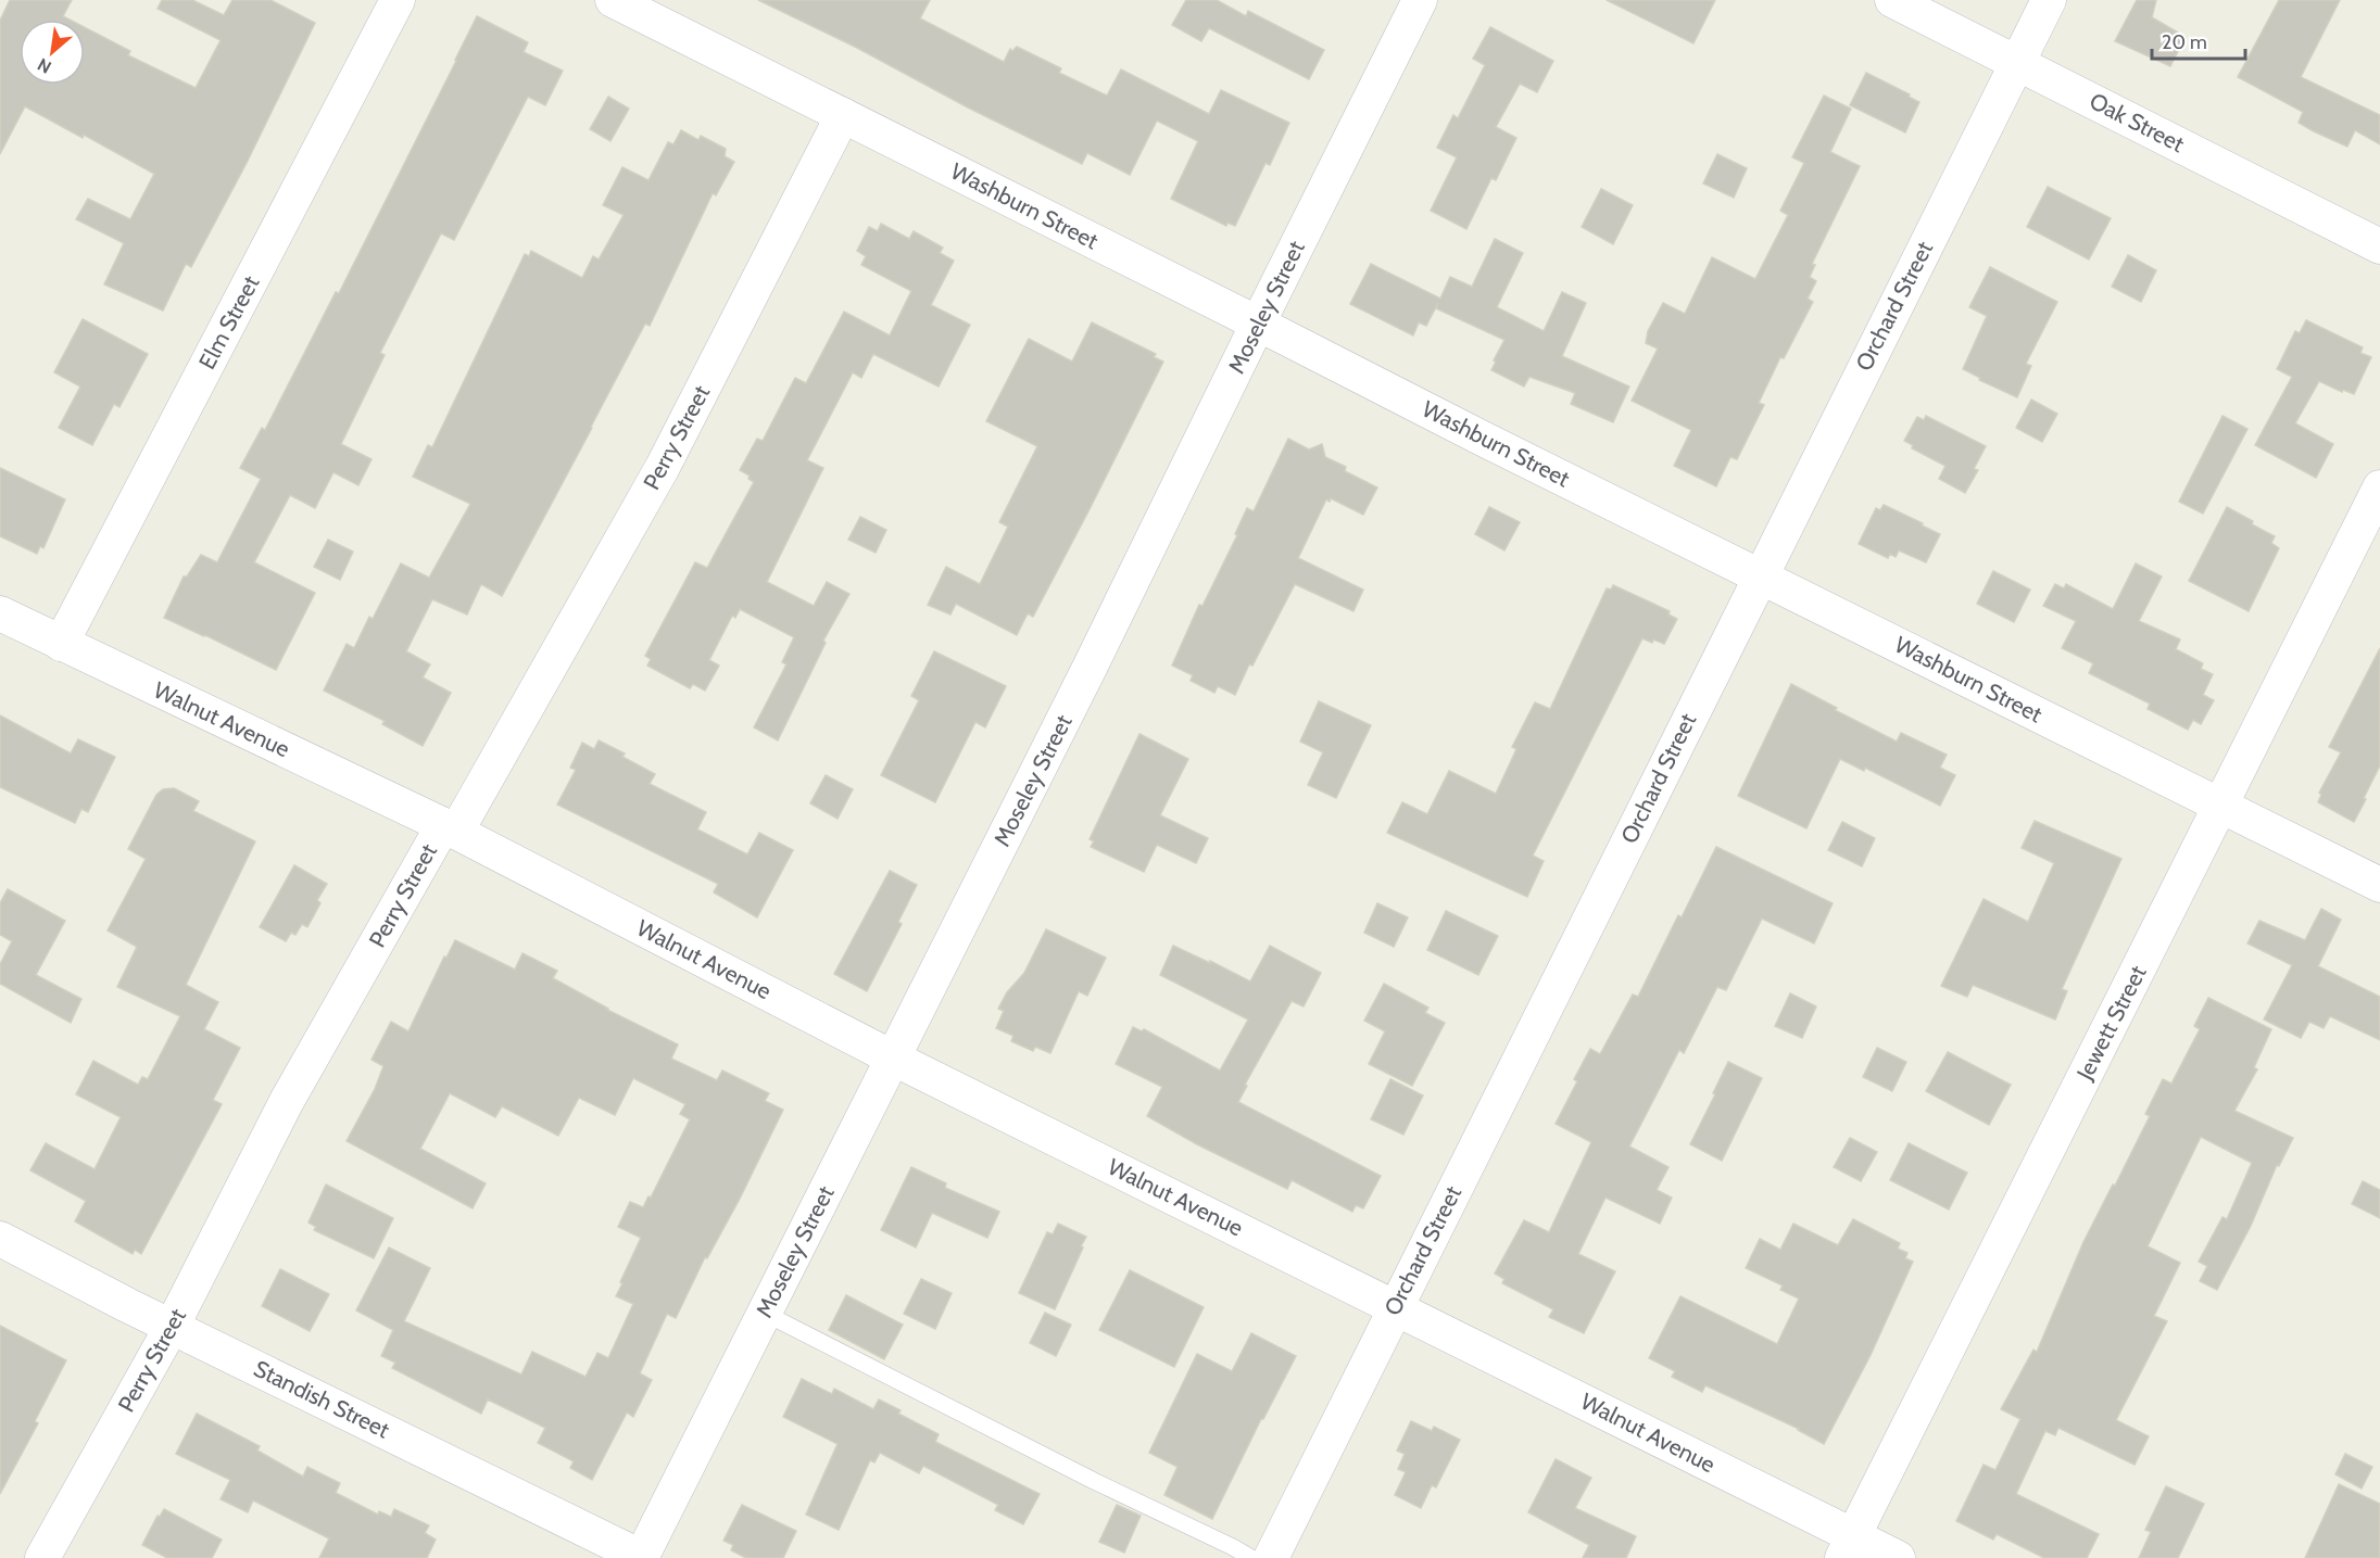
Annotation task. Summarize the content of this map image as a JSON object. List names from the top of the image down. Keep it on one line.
{"streets":{"street":["Oak Street","Washburn Street","Orchard Street","Moseley Street","Elm Street","Perry Street","Walnut Avenue","Jewett Street","Standish Street"]},"crossings":[["Oak Street","Orchard Street"],["Washburn Street","Orchard Street"],["Washburn Street","Moseley Street"],["Washburn Street","Perry Street"],["Washburn Street","Jewett Street"],["Orchard Street","Walnut Avenue"],["Moseley Street","Walnut Avenue"],["Moseley Street","Standish Street"],["Elm Street","Walnut Avenue"],["Perry Street","Walnut Avenue"],["Perry Street","Standish Street"],["Walnut Avenue","Jewett Street"]],"scale_bar":"20 m","north":"bottom left"}
